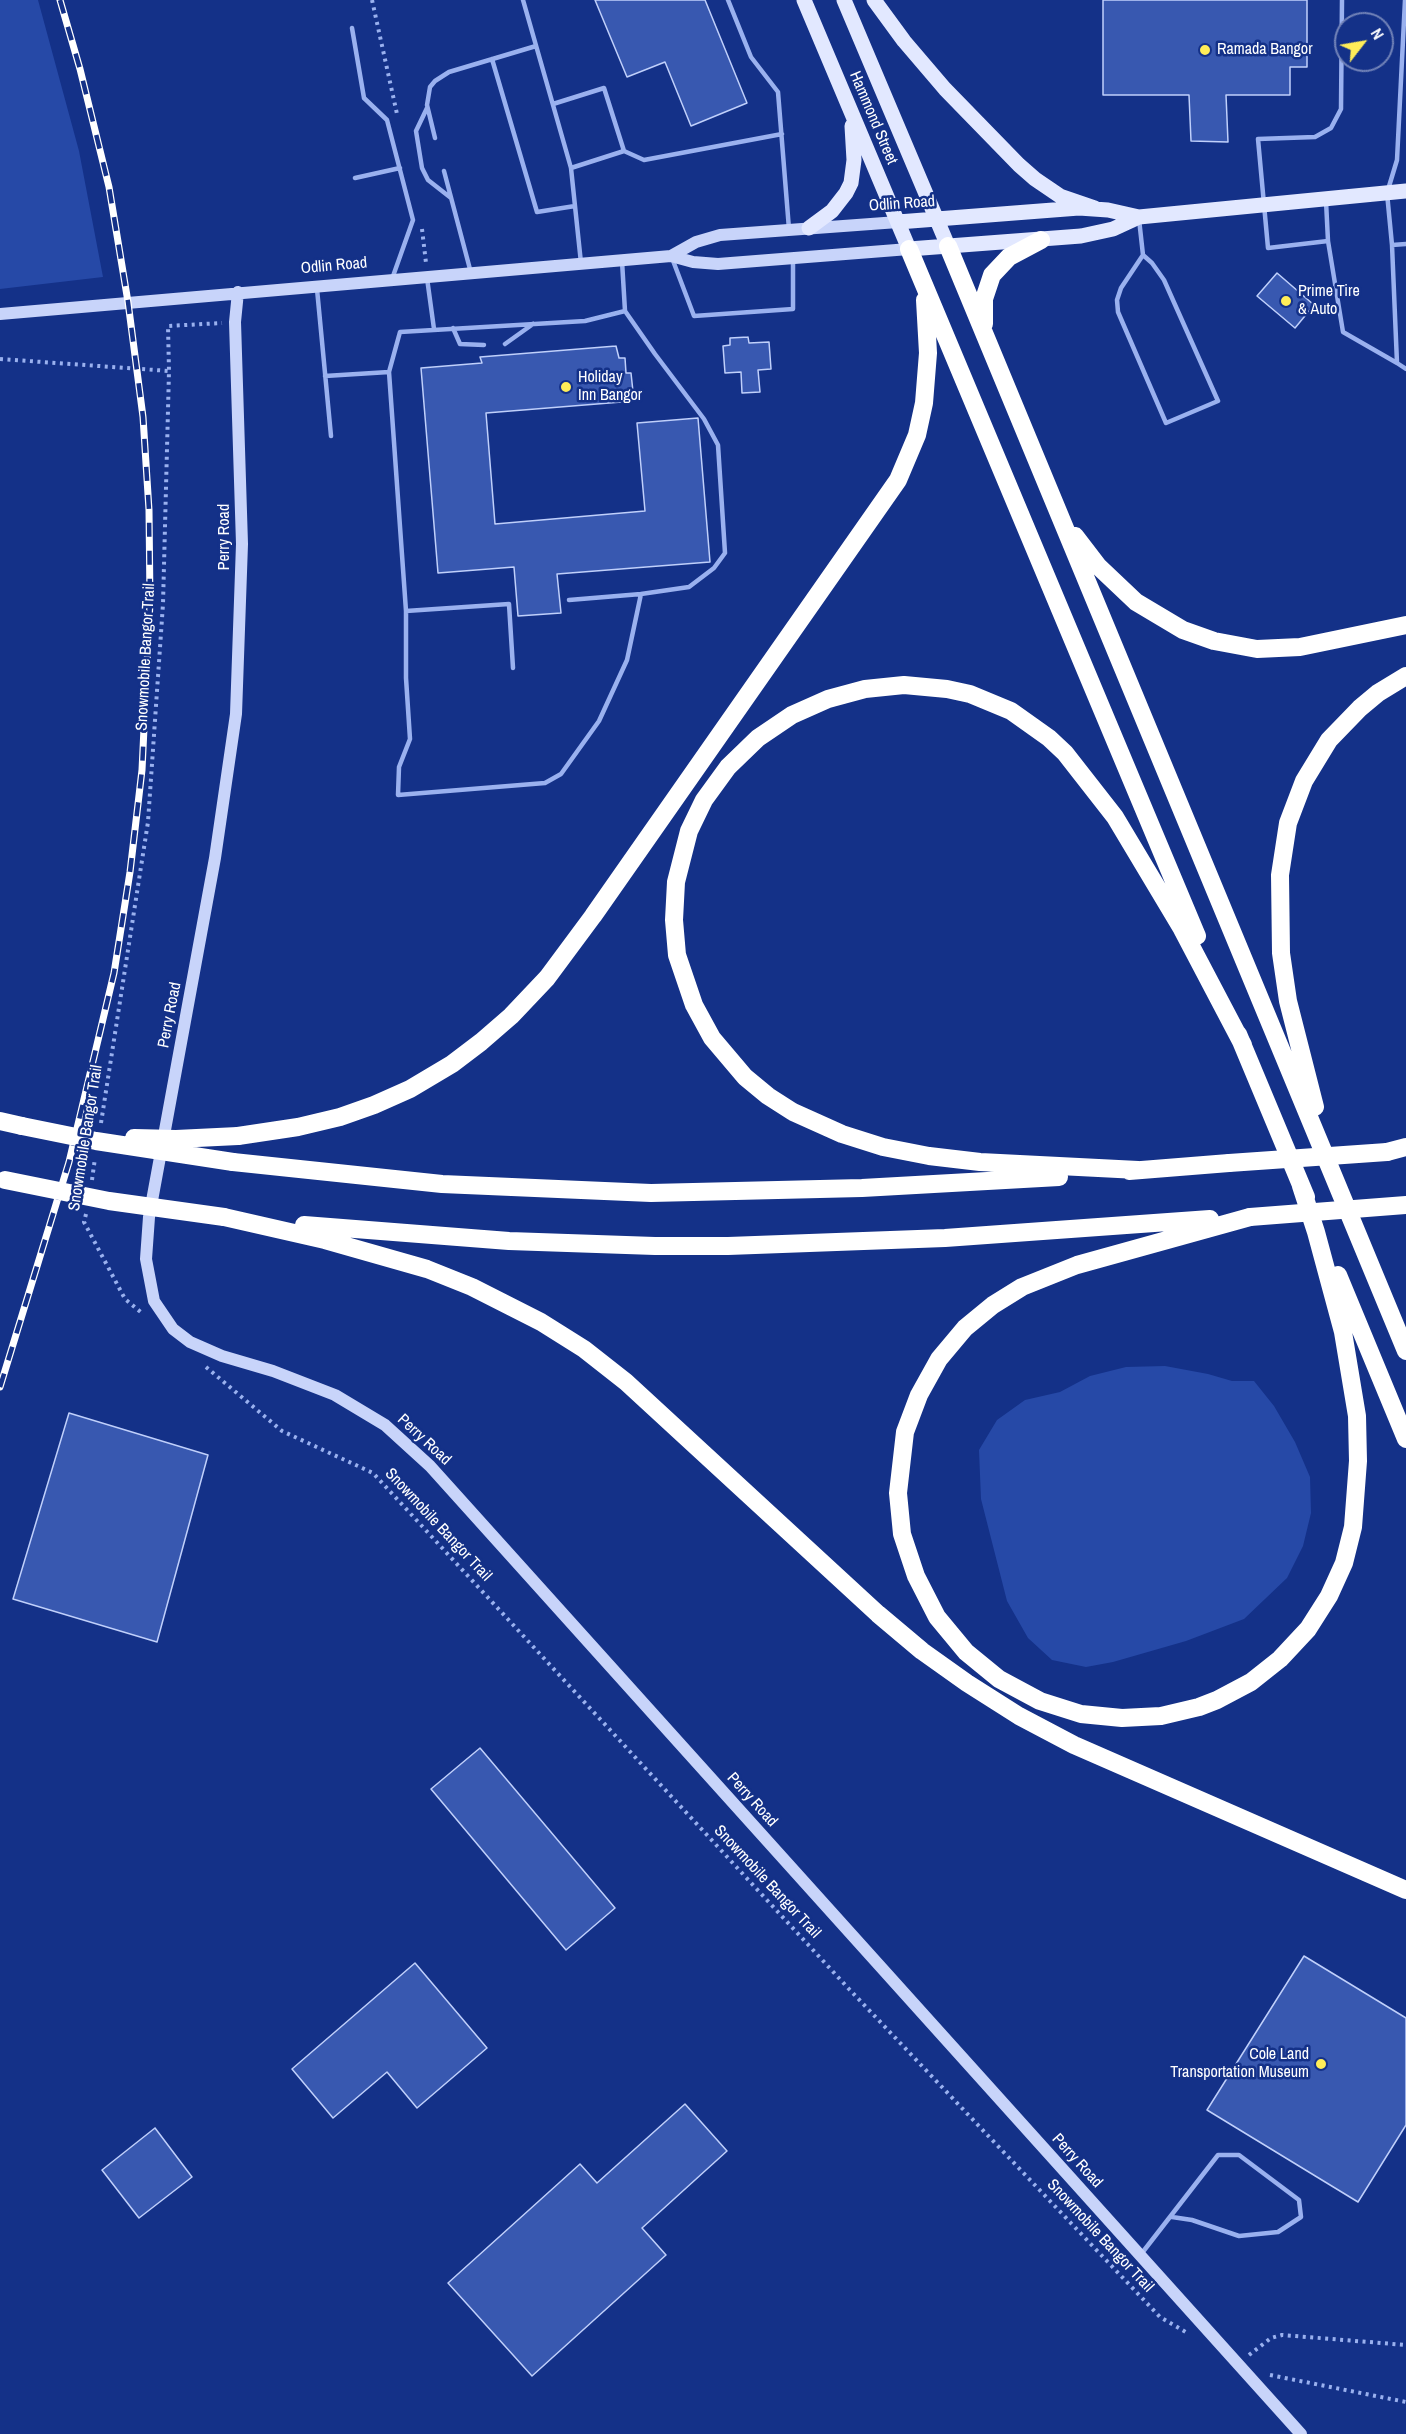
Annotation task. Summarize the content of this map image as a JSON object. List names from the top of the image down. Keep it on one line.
{"streets":{"main road":["Hammond Street","Odlin Road"],"street":["Perry Road"],"path":["Snowmobile Bangor Trail"]},"crossings":[["Hammond Street","Odlin Road"],["Odlin Road","Perry Road"],["Perry Road","Snowmobile Bangor Trail"]],"places":["Ramada Bangor","Prime Tire & Auto","Holiday Inn Bangor","Cole Land Transportation Museum"],"north":"top right"}
